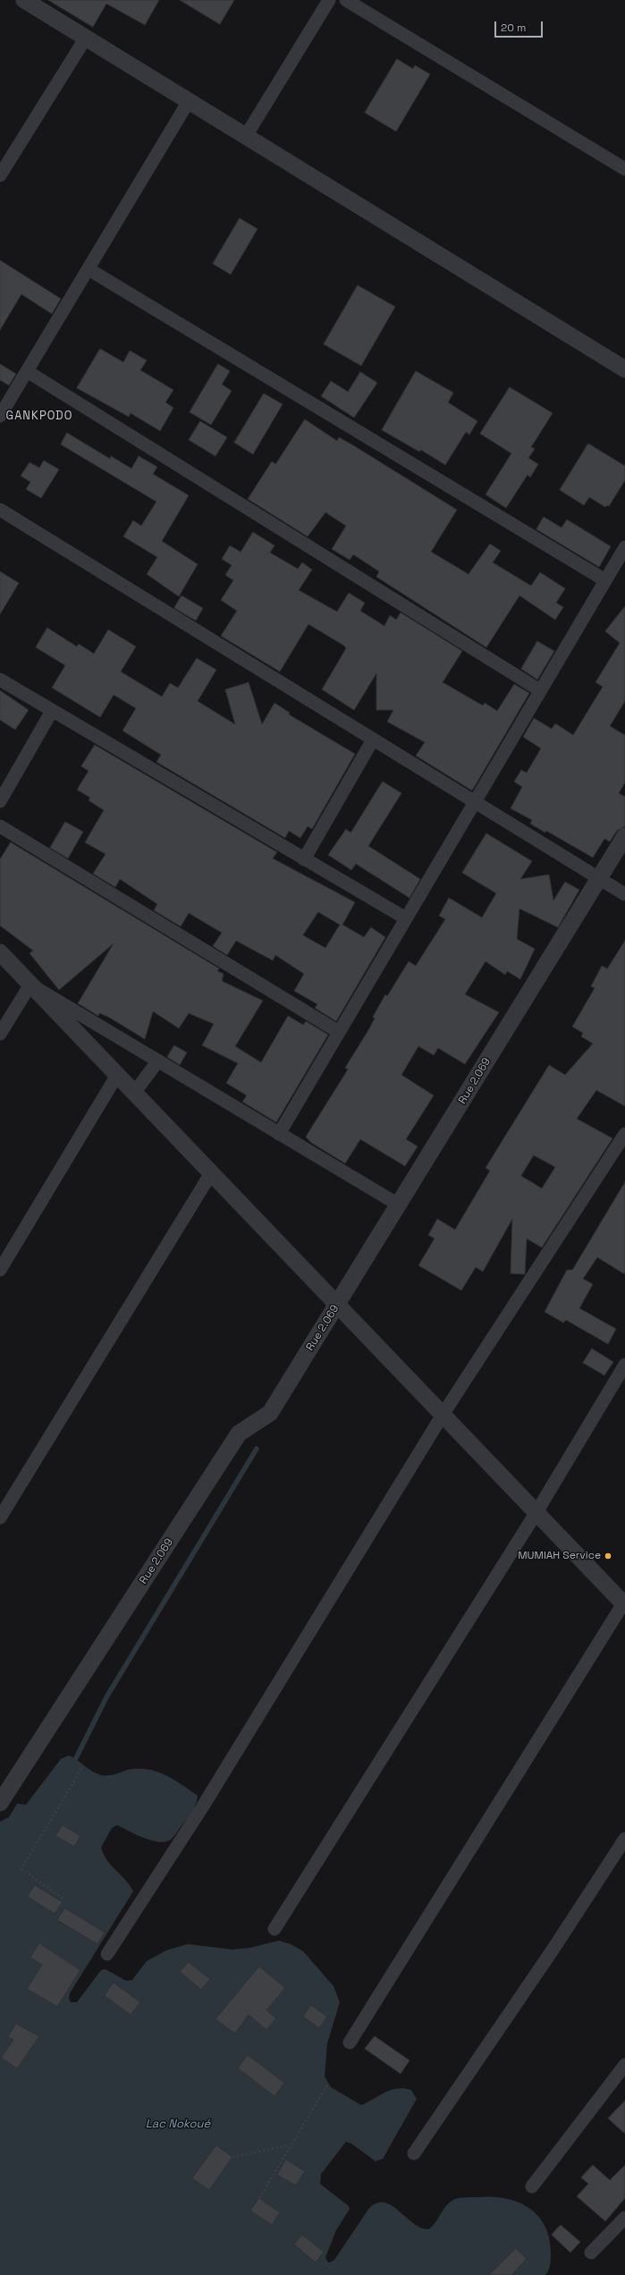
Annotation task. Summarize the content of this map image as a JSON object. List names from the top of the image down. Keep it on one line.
{"streets":{"street":["Rue 2.069"]},"districts":["GANKPODO"],"water":["Lac Nokoué"],"places":["MUMIAH Service"],"scale_bar":"20 m"}
